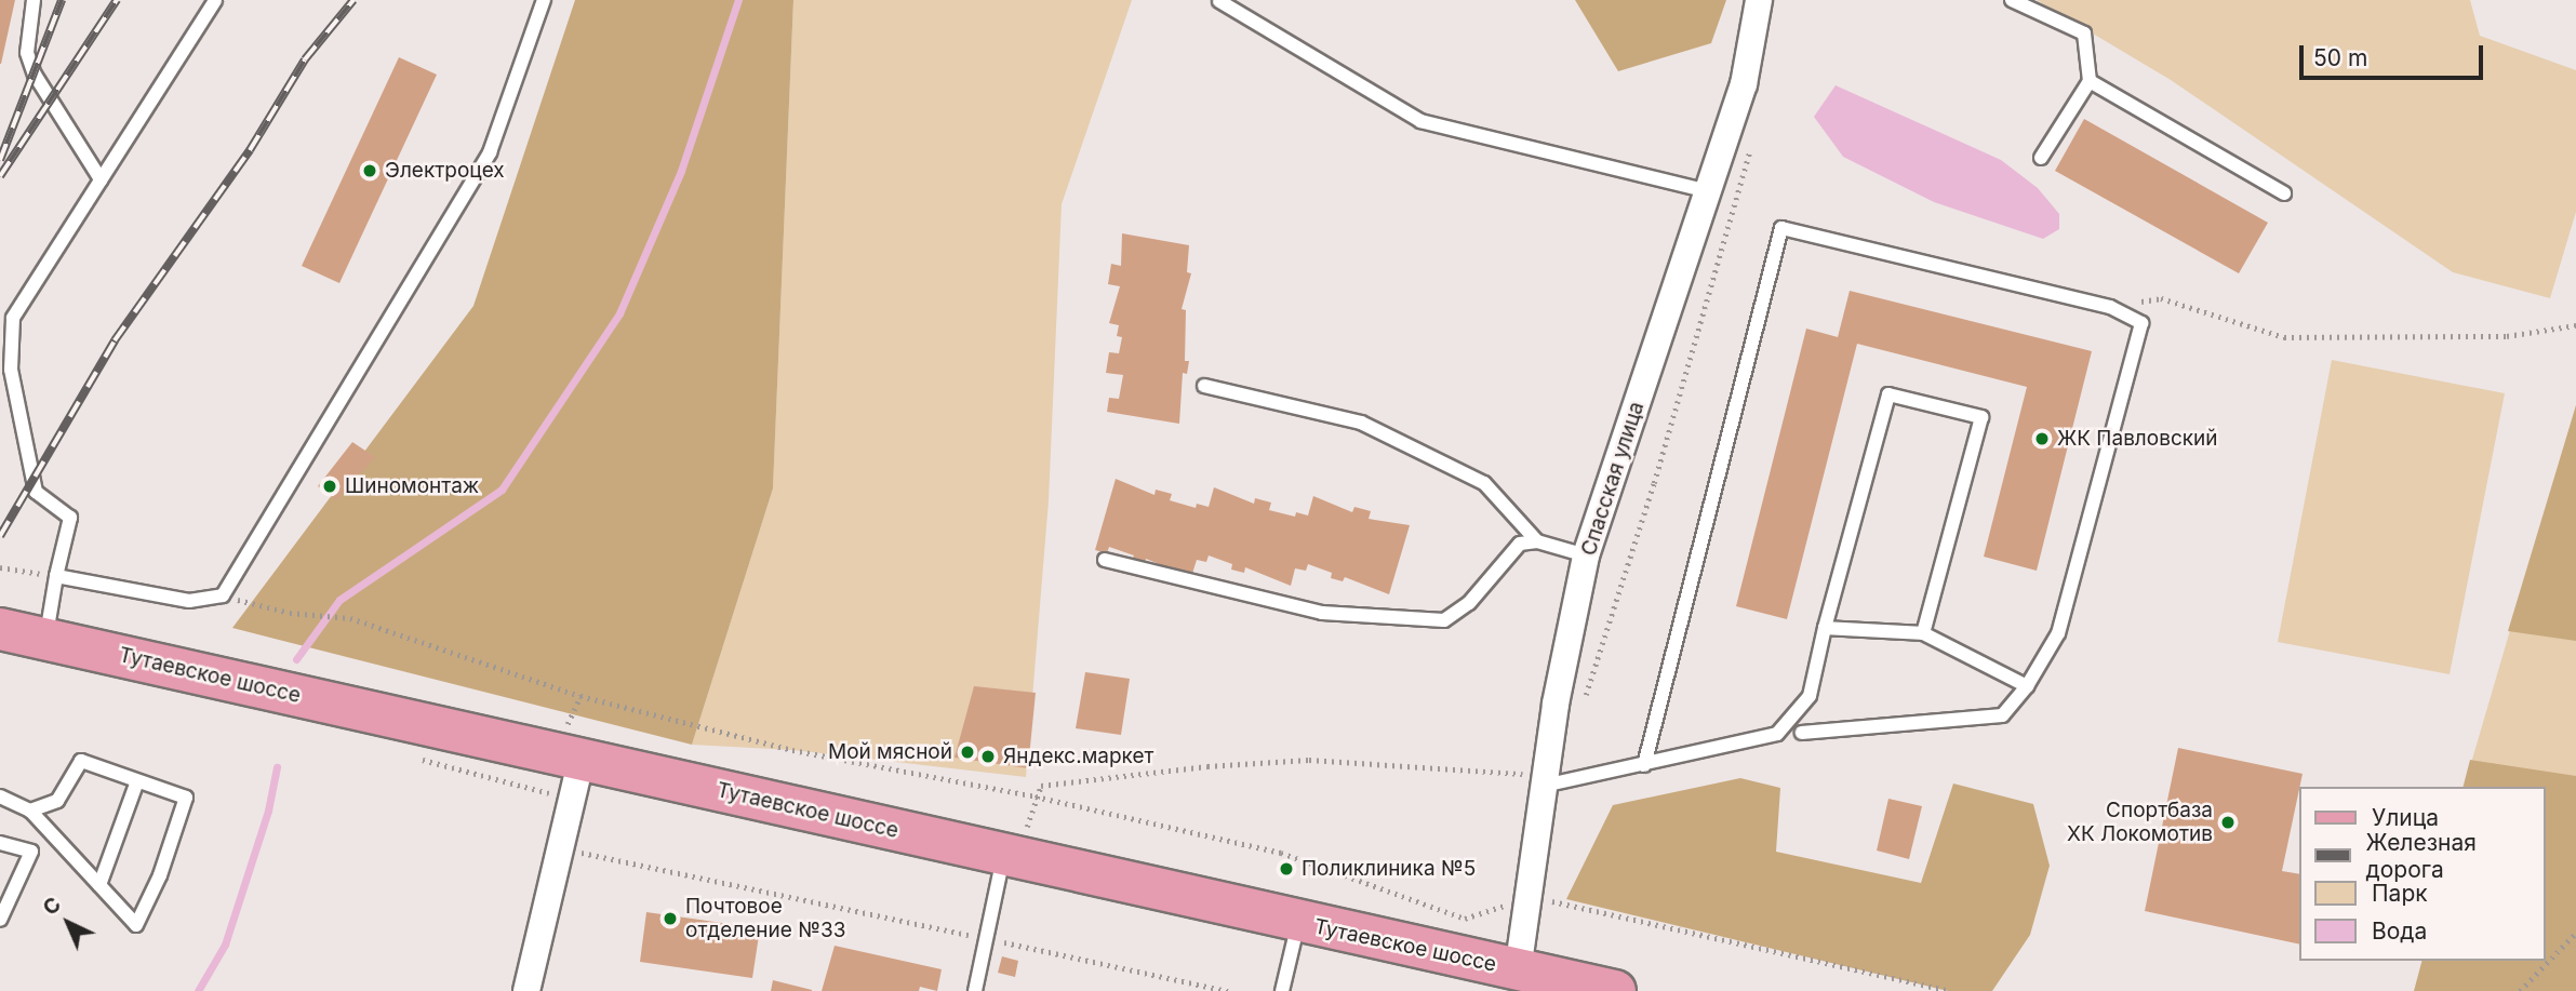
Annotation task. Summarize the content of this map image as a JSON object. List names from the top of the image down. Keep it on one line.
{"streets":{"main road":["Тутаевское шоссе"],"street":["Спасская улица"]},"crossings":[["Спасская улица","Тутаевское шоссе"]],"places":["Электроцех","ЖК Павловский","Шиномонтаж","Мой мясной","Яндекс.маркет","Спортбаза ХК Локомотив","Поликлиника №5","Почтовое отделение №33"],"legend":["Улица","Железная дорога","Парк","Вода"],"scale_bar":"50 m","north":"top left"}
